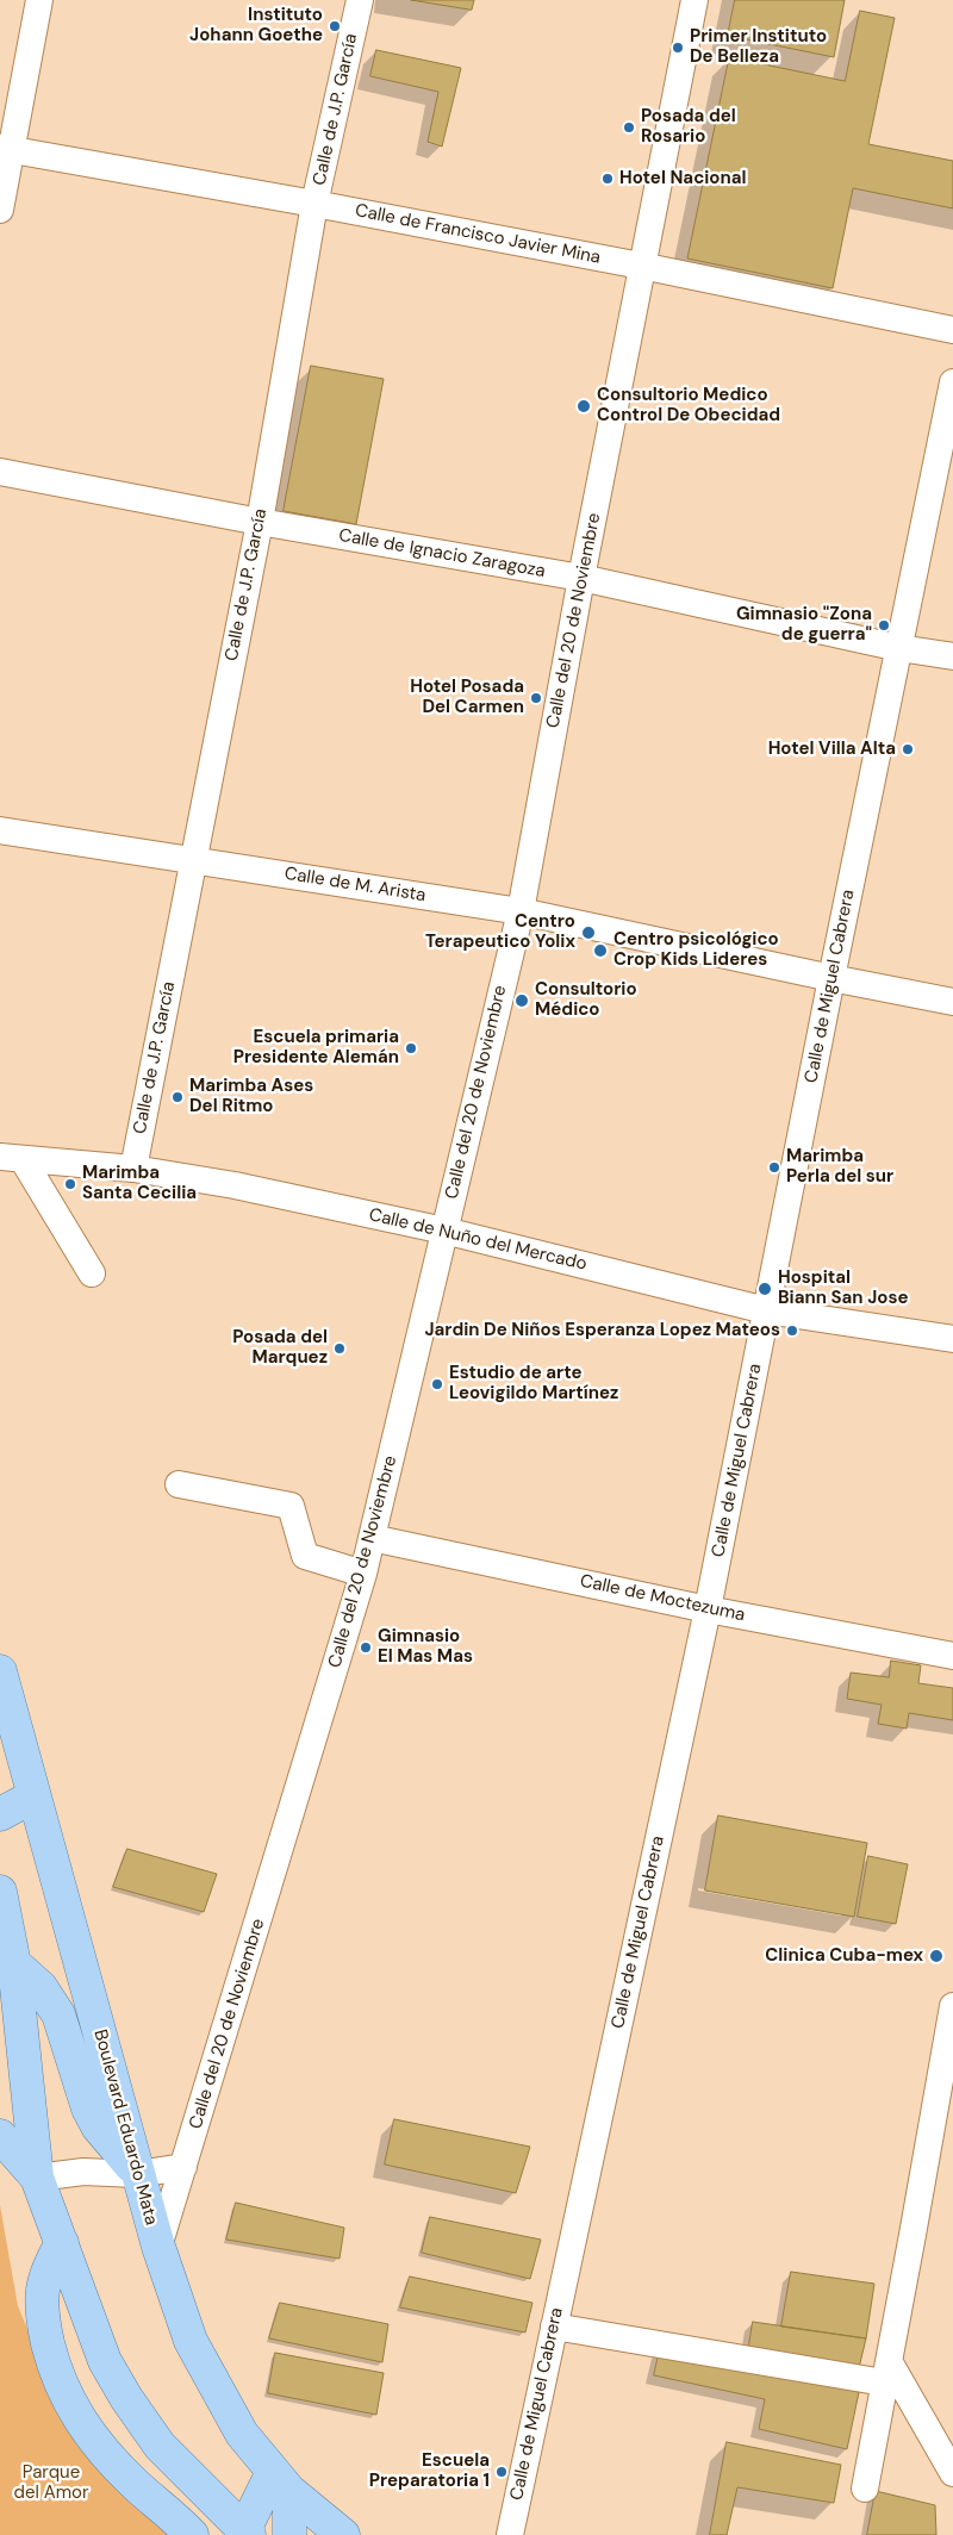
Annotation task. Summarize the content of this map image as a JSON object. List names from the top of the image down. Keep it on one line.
{"streets":{"main road":["Boulevard Eduardo Mata"],"street":["Calle de J.P. García","Calle de Francisco Javier Mina","Calle de Ignacio Zaragoza","Calle del 20 de Noviembre","Calle de M. Arista","Calle de Miguel Cabrera","Calle de Nuño del Mercado","Calle de Moctezuma"]},"crossings":[["Calle de J.P. García","Calle de Francisco Javier Mina"],["Calle de J.P. García","Calle de Ignacio Zaragoza"],["Calle de J.P. García","Calle de M. Arista"],["Calle de J.P. García","Calle de Nuño del Mercado"],["Calle de Francisco Javier Mina","Calle del 20 de Noviembre"],["Calle de Ignacio Zaragoza","Calle del 20 de Noviembre"],["Calle de Ignacio Zaragoza","Calle de Miguel Cabrera"],["Calle del 20 de Noviembre","Calle de M. Arista"],["Calle del 20 de Noviembre","Calle de Nuño del Mercado"],["Calle del 20 de Noviembre","Calle de Moctezuma"],["Calle del 20 de Noviembre","Boulevard Eduardo Mata"],["Calle de M. Arista","Calle de Miguel Cabrera"],["Calle de Miguel Cabrera","Calle de Nuño del Mercado"],["Calle de Miguel Cabrera","Calle de Moctezuma"]],"parks":["Parque del Amor"],"places":["Instituto Johann Goethe","Primer Instituto De Belleza","Posada del Rosario","Hotel Nacional","Consultorio Medico Control De Obecidad","Gimnasio \"Zona de guerra\"","Hotel Posada Del Carmen","Hotel Villa Alta","Centro Terapeutico Yolix","Centro psicológico Crop Kids Lideres","Consultorio Médico","Escuela primaria Presidente Alemán","Marimba Ases Del Ritmo","Marimba Perla del sur","Marimba Santa Cecilia","Hospital Biann San Jose","Jardin De Niños Esperanza Lopez Mateos","Posada del Marquez","Estudio de arte Leovigildo Martínez","Gimnasio El Mas Mas","Clinica Cuba-mex","Escuela Preparatoria 1"]}
